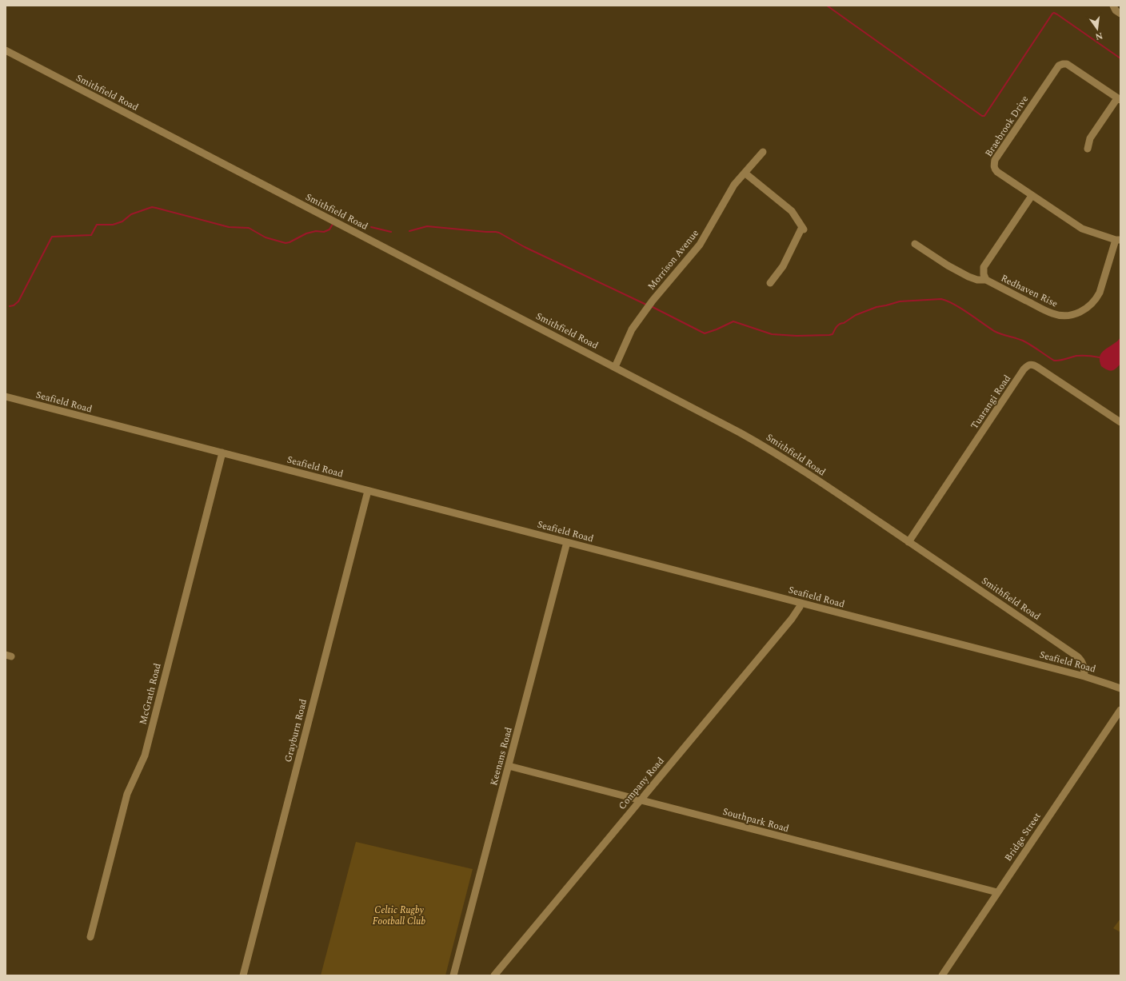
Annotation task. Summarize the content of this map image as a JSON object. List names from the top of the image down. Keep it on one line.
{"streets":{"street":["Smithfield Road","Braebrook Drive","Morrison Avenue","Redhaven Rise","Seafield Road","Tuarangi Road","McGrath Road","Grayburn Road","Keenans Road","Company Road","Southpark Road","Bridge Street"]},"crossings":[["Smithfield Road","Morrison Avenue"],["Smithfield Road","Seafield Road"],["Smithfield Road","Tuarangi Road"],["Braebrook Drive","Redhaven Rise"],["Seafield Road","McGrath Road"],["Seafield Road","Grayburn Road"],["Seafield Road","Keenans Road"],["Seafield Road","Company Road"],["Keenans Road","Southpark Road"],["Company Road","Southpark Road"],["Southpark Road","Bridge Street"]],"parks":["Celtic Rugby Football Club"],"north":"bottom"}
